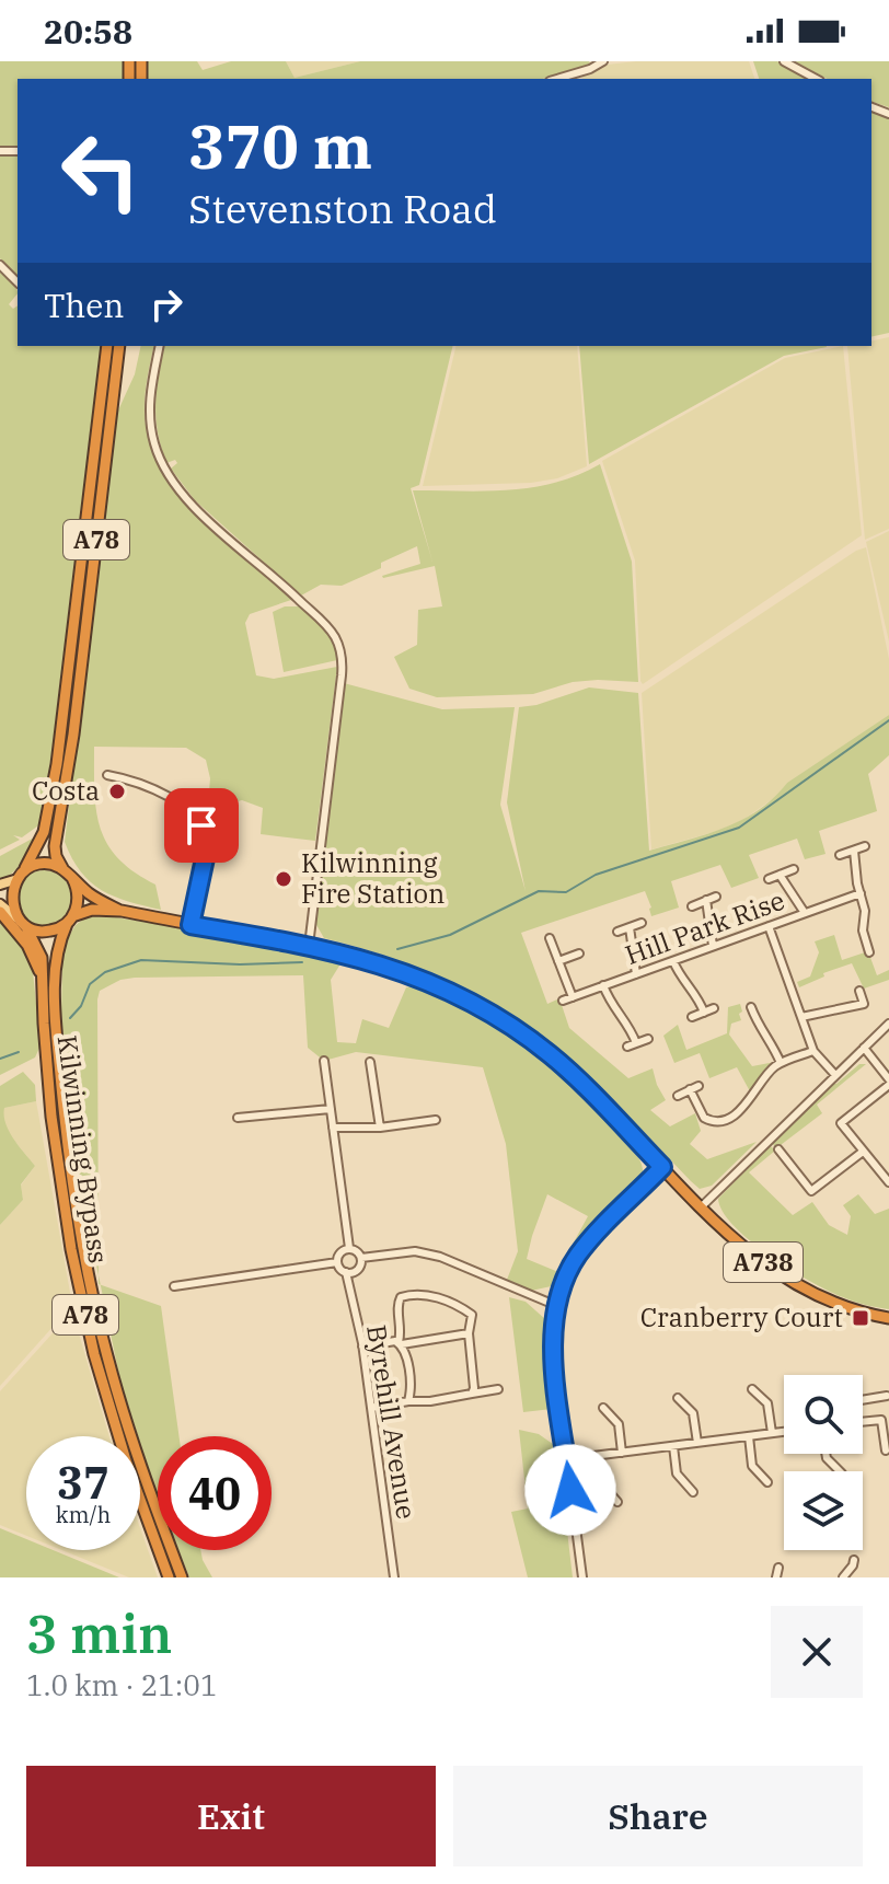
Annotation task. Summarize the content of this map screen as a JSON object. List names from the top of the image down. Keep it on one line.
{"streets":{"highway":["A78","Kilwinning Bypass","A738"],"street":["Hill Park Rise","Byrehill Avenue"]},"crossings":[["A78","Kilwinning Bypass"],["A78","A738"],["Kilwinning Bypass","A738"]],"places":{"other":["Costa","Kilwinning Fire Station"],"transit":["Cranberry Court"]},"page":{"status":"20:58","turn":["370 m","Stevenston Road"],"then":"Then","speed":"37 km/h","limit":"40","heading":["3 min","1.0 km · 21:01"],"buttons":["Exit","Share"]}}
